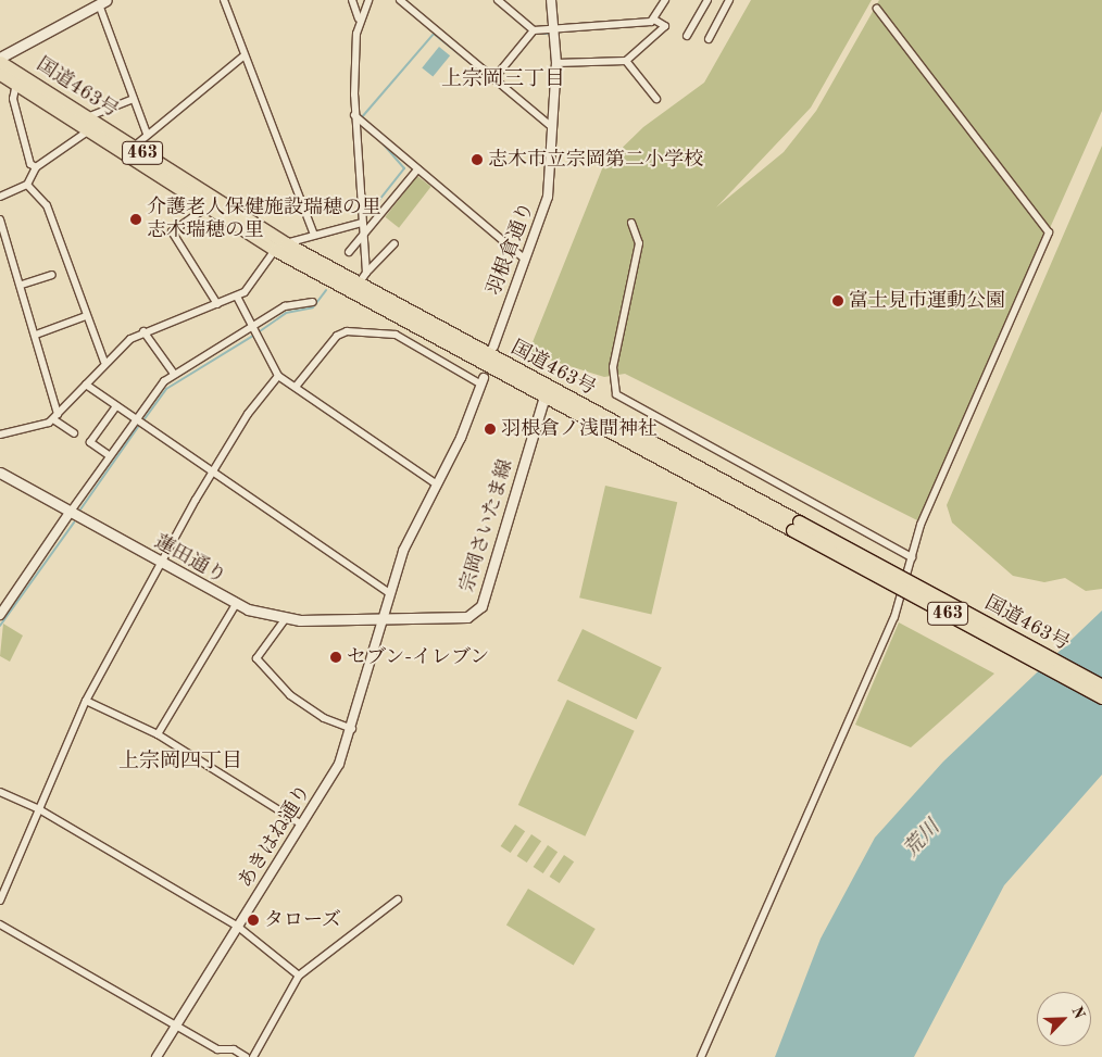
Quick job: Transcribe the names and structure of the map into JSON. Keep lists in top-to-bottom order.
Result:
{
  "streets": {
    "highway": ["国道463号", "463"],
    "main road": ["宗岡さいたま線", "蓮田通り"],
    "street": ["羽根倉通り", "あきはね通り"]
  },
  "crossings": [
    ["国道463号", "宗岡さいたま線"],
    ["宗岡さいたま線", "蓮田通り"],
    ["宗岡さいたま線", "あきはね通り"],
    ["蓮田通り", "あきはね通り"]
  ],
  "districts": ["上宗岡三丁目", "上宗岡四丁目"],
  "water": ["荒川"],
  "places": [
    "志木市立宗岡第二小学校",
    "介護老人保健施設瑞穂の里 志木瑞穂の里",
    "富士見市運動公園",
    "羽根倉ノ浅間神社",
    "セブン-イレブン",
    "タローズ"
  ],
  "north": "top right"
}
